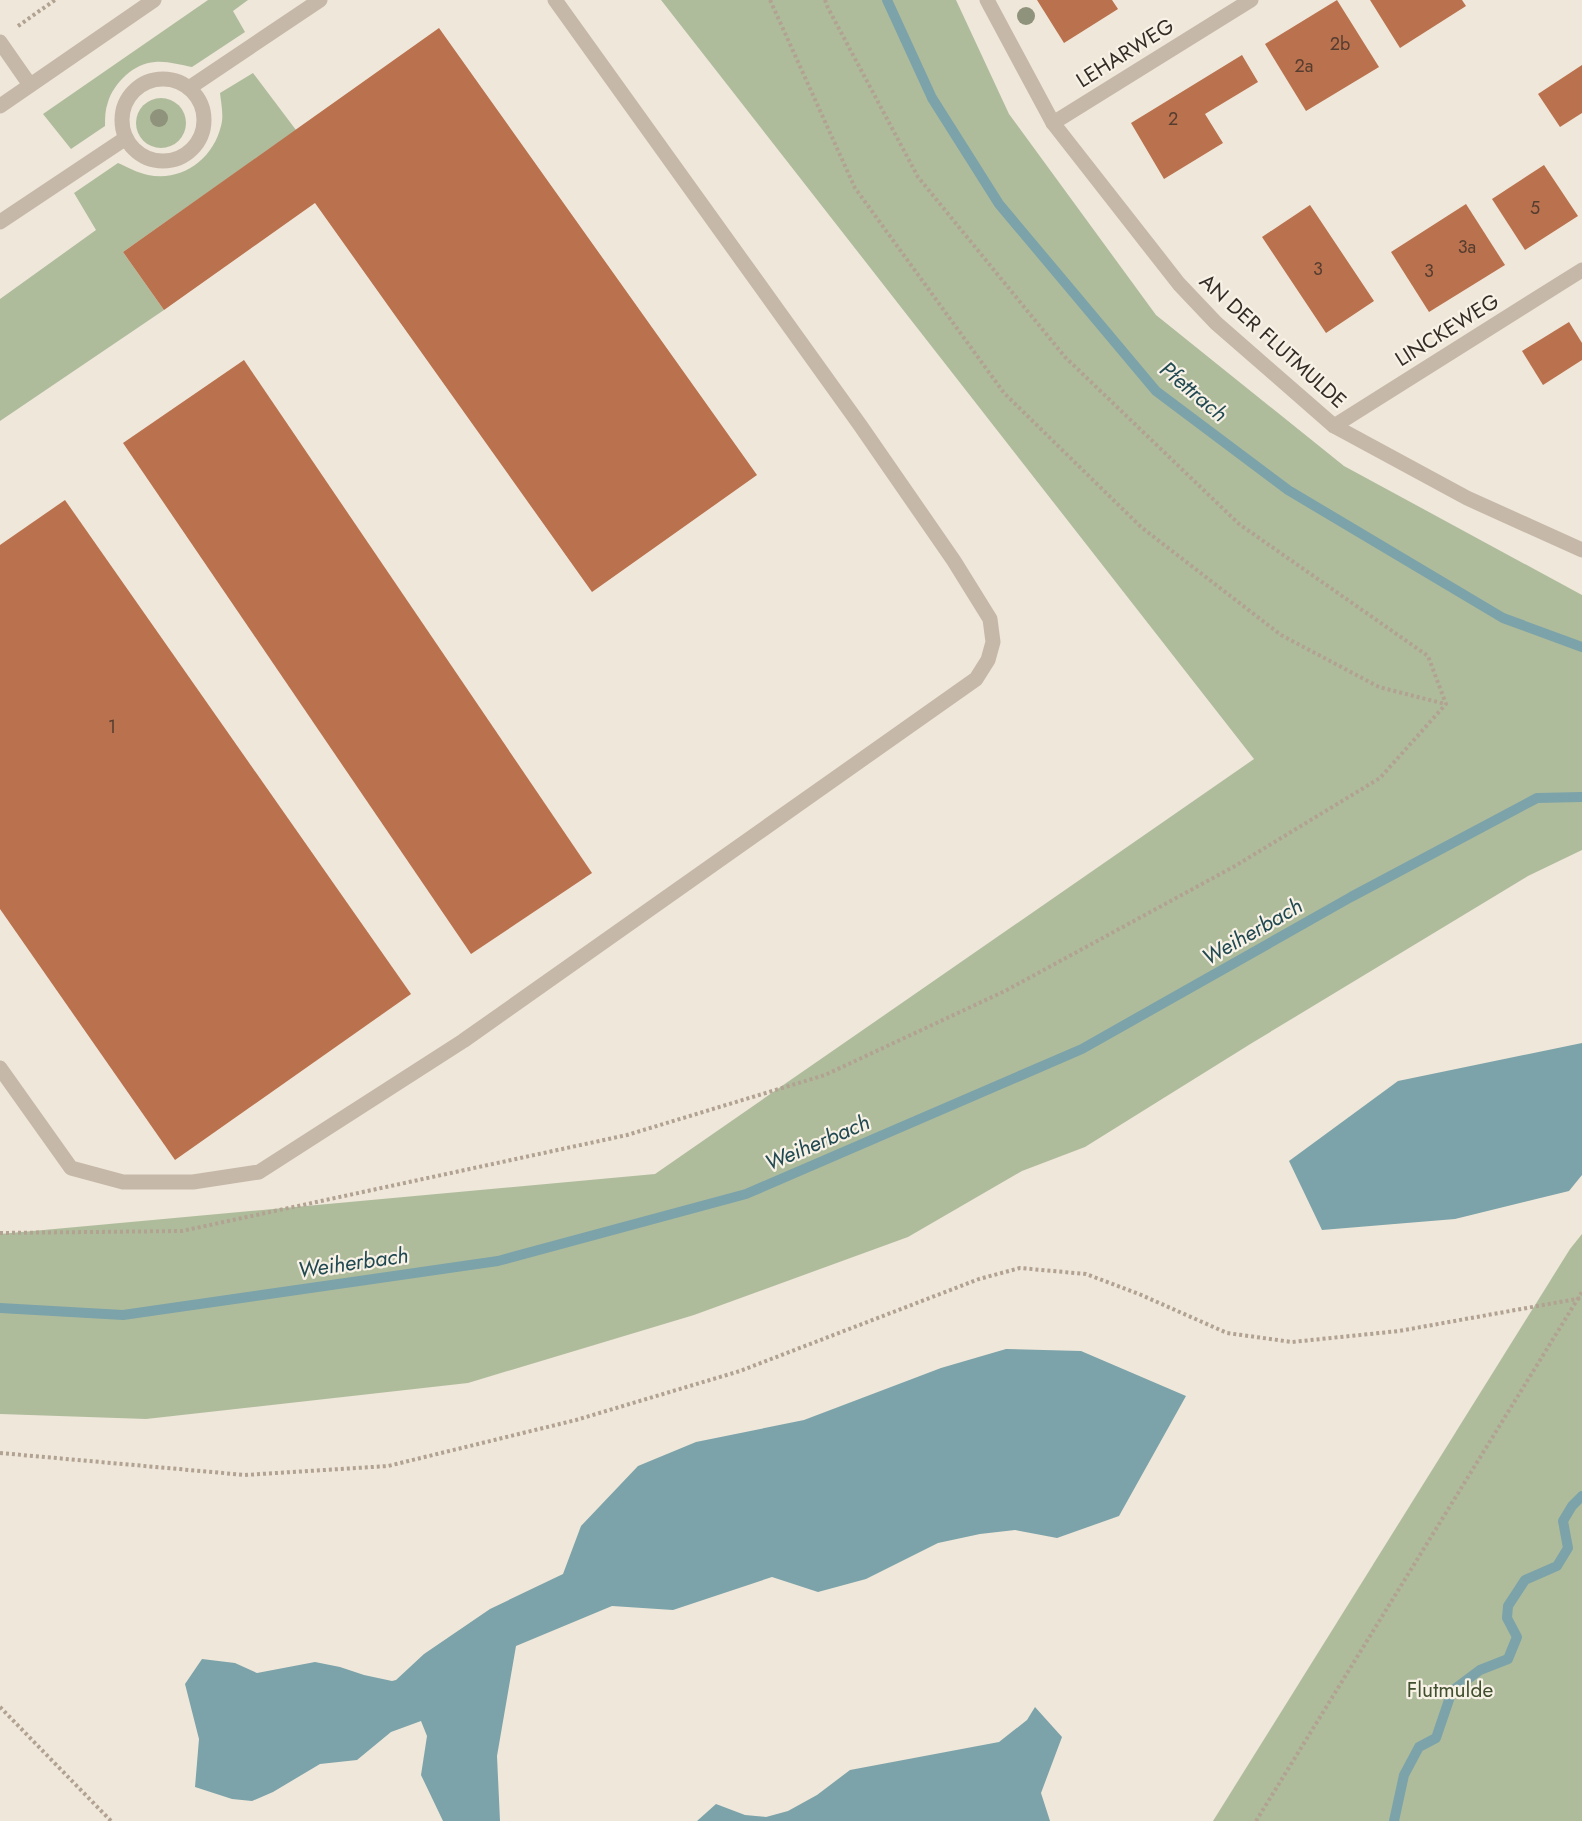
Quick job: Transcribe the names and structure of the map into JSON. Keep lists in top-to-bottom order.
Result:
{
  "streets": {
    "street": ["LEHARWEG", "LINCKEWEG", "AN DER FLUTMULDE"]
  },
  "crossings": [
    ["LEHARWEG", "AN DER FLUTMULDE"],
    ["LINCKEWEG", "AN DER FLUTMULDE"]
  ],
  "water": ["Pfettrach", "Weiherbach"],
  "parks": ["Flutmulde"],
  "house_numbers": [
    "2b",
    "2a",
    "2",
    "5",
    "3a",
    "3",
    "3",
    "1"
  ]
}
